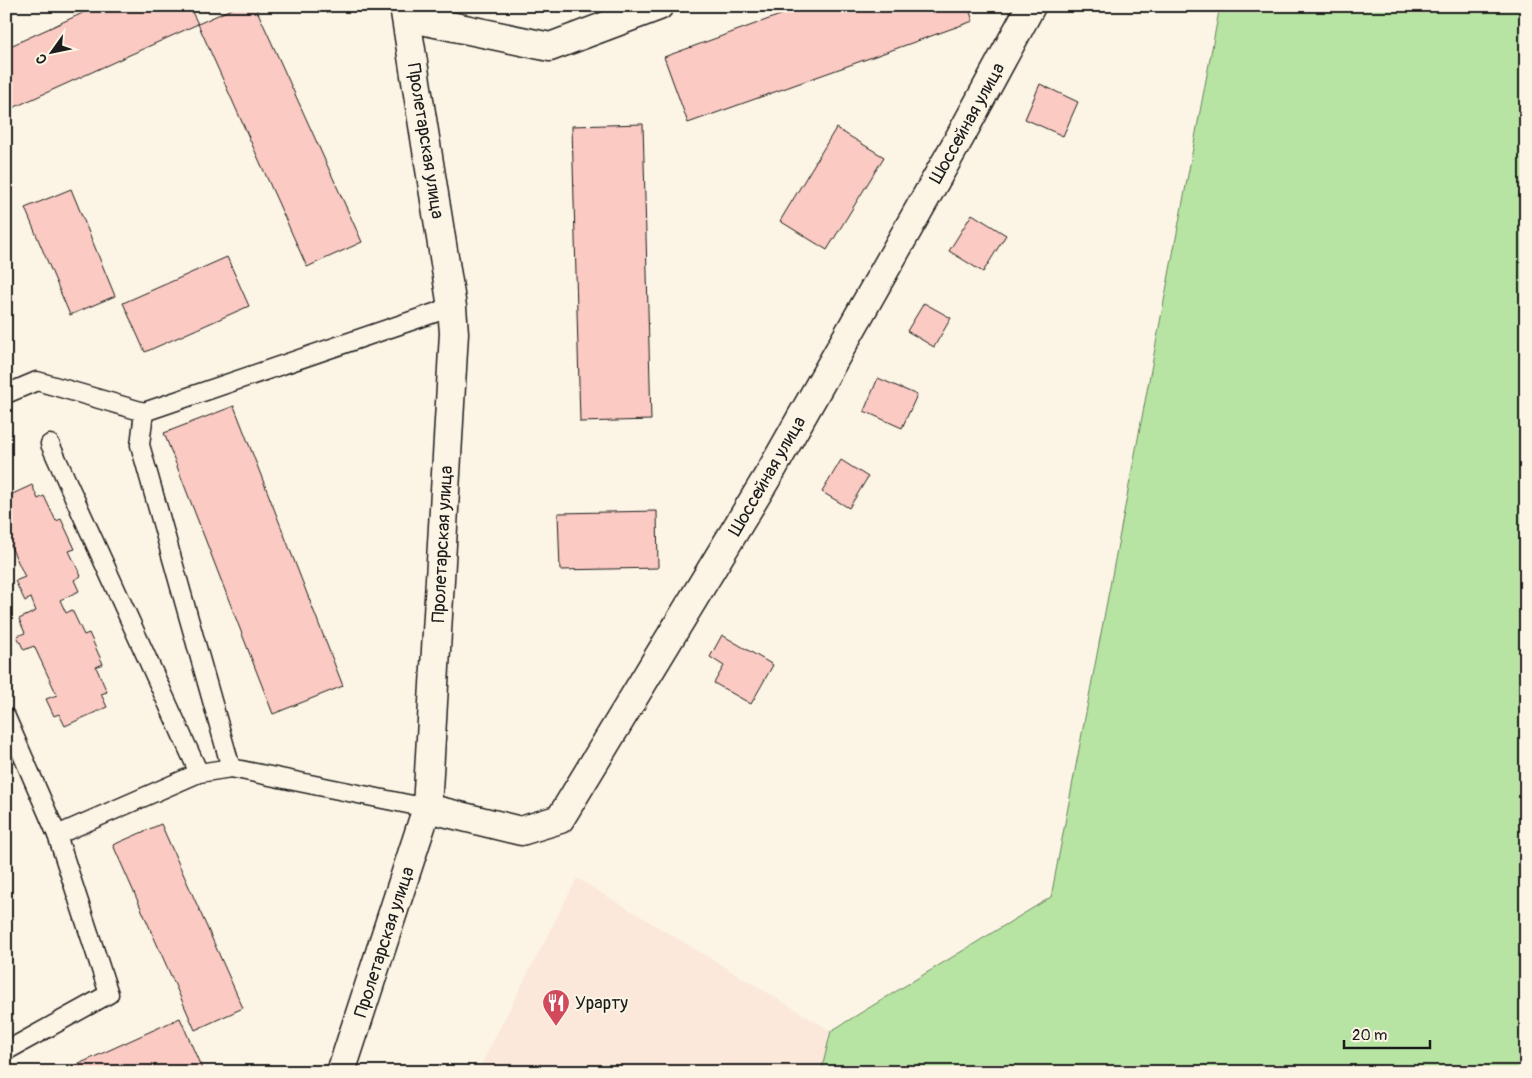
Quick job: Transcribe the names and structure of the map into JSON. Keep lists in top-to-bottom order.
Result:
{
  "streets": {
    "street": ["Шоссейная улица", "Пролетарская улица"]
  },
  "crossings": [
    ["Шоссейная улица", "Пролетарская улица"]
  ],
  "places": {
    "restaurant": ["Урарту"]
  },
  "scale_bar": "20 m",
  "north": "bottom left"
}
